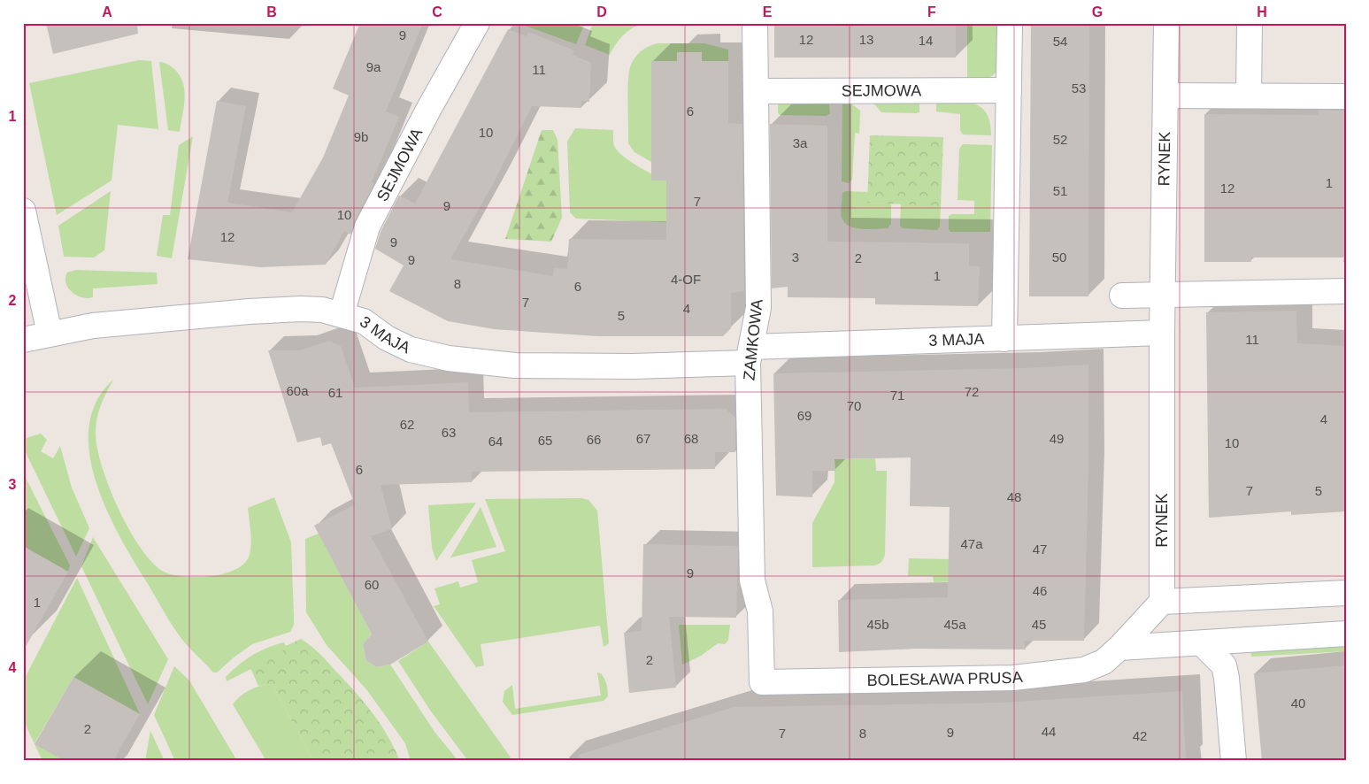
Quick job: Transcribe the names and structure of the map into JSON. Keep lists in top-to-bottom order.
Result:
{
  "streets": {
    "street": [
      "SEJMOWA",
      "RYNEK",
      "3 MAJA",
      "ZAMKOWA",
      "BOLESŁAWA PRUSA"
    ]
  },
  "crossings": [
    ["SEJMOWA", "3 MAJA"],
    ["SEJMOWA", "ZAMKOWA"],
    ["RYNEK", "3 MAJA"],
    ["3 MAJA", "ZAMKOWA"],
    ["ZAMKOWA", "BOLESŁAWA PRUSA"]
  ],
  "house_numbers": [
    "9",
    "12",
    "13",
    "14",
    "54",
    "9a",
    "11",
    "53",
    "6",
    "10",
    "9b",
    "52",
    "3a",
    "1",
    "12",
    "51",
    "7",
    "9",
    "10",
    "12",
    "9",
    "3",
    "50",
    "2",
    "9",
    "1",
    "4-OF",
    "8",
    "6",
    "7",
    "4",
    "5",
    "11",
    "60a",
    "72",
    "61",
    "71",
    "70",
    "69",
    "4",
    "62",
    "63",
    "67",
    "68",
    "49",
    "66",
    "65",
    "64",
    "10",
    "6",
    "7",
    "5",
    "48",
    "47a",
    "47",
    "9",
    "60",
    "46",
    "1",
    "45b",
    "45a",
    "45",
    "2",
    "40",
    "2",
    "44",
    "9",
    "7",
    "8",
    "42"
  ],
  "grid": {
    "columns": [
      "A",
      "B",
      "C",
      "D",
      "E",
      "F",
      "G",
      "H"
    ],
    "rows": [
      "1",
      "2",
      "3",
      "4"
    ]
  }
}
